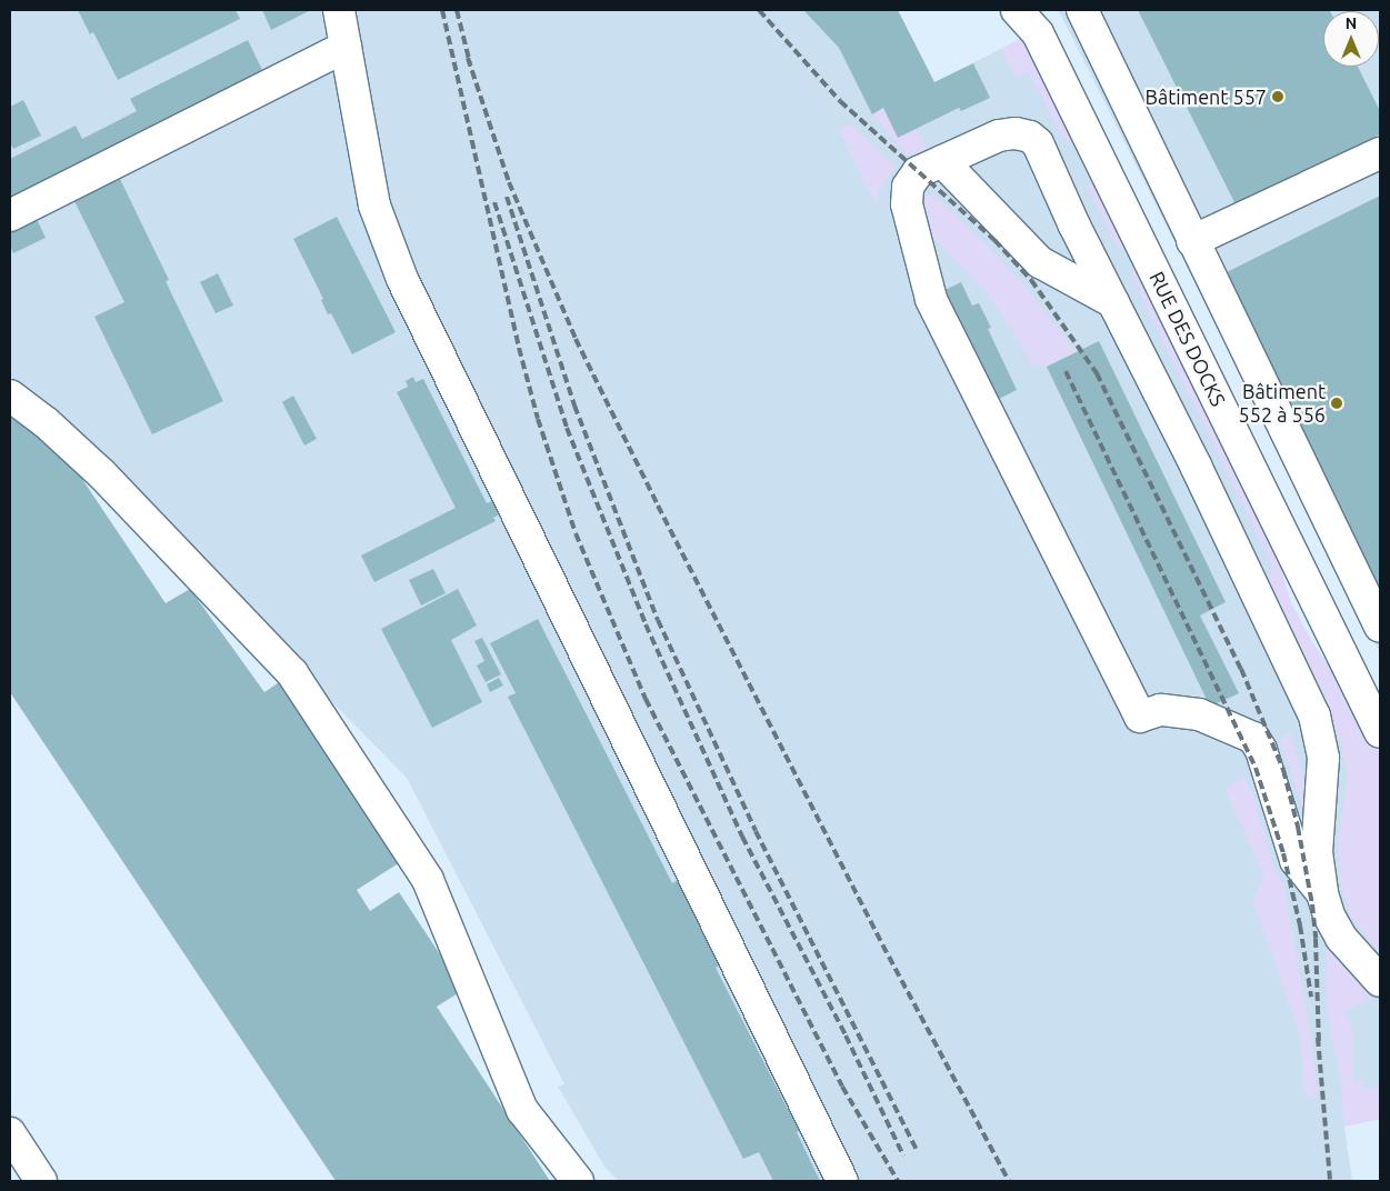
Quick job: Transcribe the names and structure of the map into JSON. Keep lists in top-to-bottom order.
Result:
{
  "streets": {
    "street": ["RUE DES DOCKS"]
  },
  "places": ["Bâtiment 557", "Bâtiment 552 à 556"],
  "north": "top"
}
